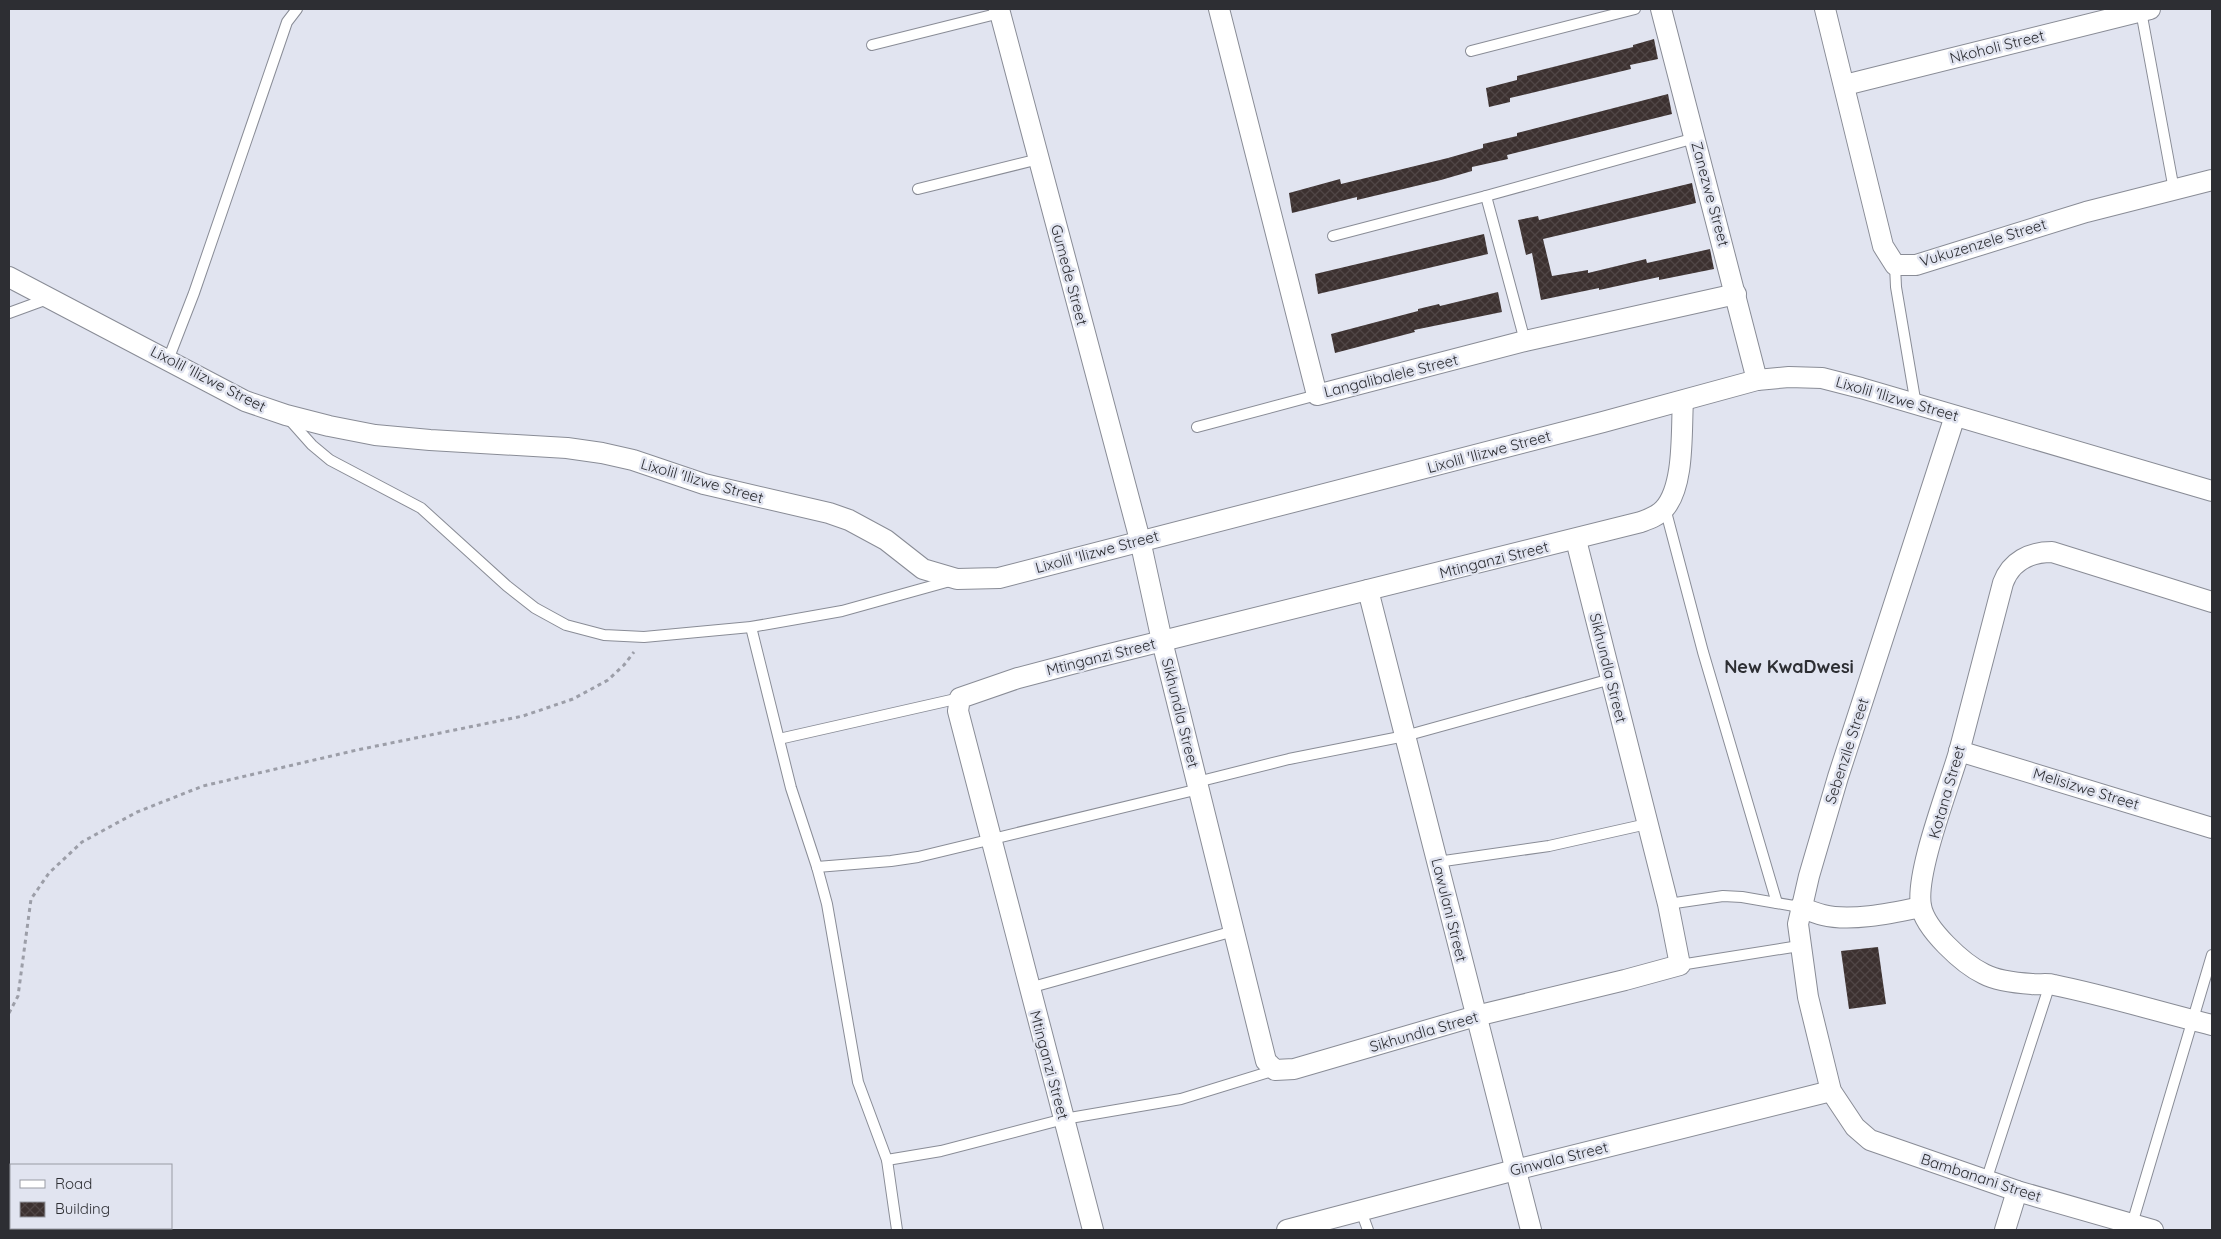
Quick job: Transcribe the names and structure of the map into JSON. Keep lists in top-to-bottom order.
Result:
{
  "streets": {
    "street": [
      "Nkoholi Street",
      "Zanezwe Street",
      "Vukuzenzele Street",
      "Gumede Street",
      "Langalibalele Street",
      "Lixolil 'Ilizwe Street",
      "Mtinganzi Street",
      "Sikhundla Street",
      "Sebenzile Street",
      "Melisizwe Street",
      "Kotana Street",
      "Lawulani Street",
      "Ginwala Street",
      "Bambanani Street"
    ]
  },
  "crossings": [
    ["Zanezwe Street", "Langalibalele Street"],
    ["Zanezwe Street", "Lixolil 'Ilizwe Street"],
    ["Gumede Street", "Lixolil 'Ilizwe Street"],
    ["Gumede Street", "Sikhundla Street"],
    ["Lixolil 'Ilizwe Street", "Sikhundla Street"],
    ["Lixolil 'Ilizwe Street", "Sebenzile Street"],
    ["Mtinganzi Street", "Sikhundla Street"],
    ["Mtinganzi Street", "Lawulani Street"],
    ["Sikhundla Street", "Lawulani Street"],
    ["Sebenzile Street", "Ginwala Street"],
    ["Sebenzile Street", "Bambanani Street"],
    ["Melisizwe Street", "Kotana Street"],
    ["Lawulani Street", "Ginwala Street"],
    ["Ginwala Street", "Bambanani Street"]
  ],
  "districts": ["New KwaDwesi"],
  "legend": ["Road", "Building"]
}
